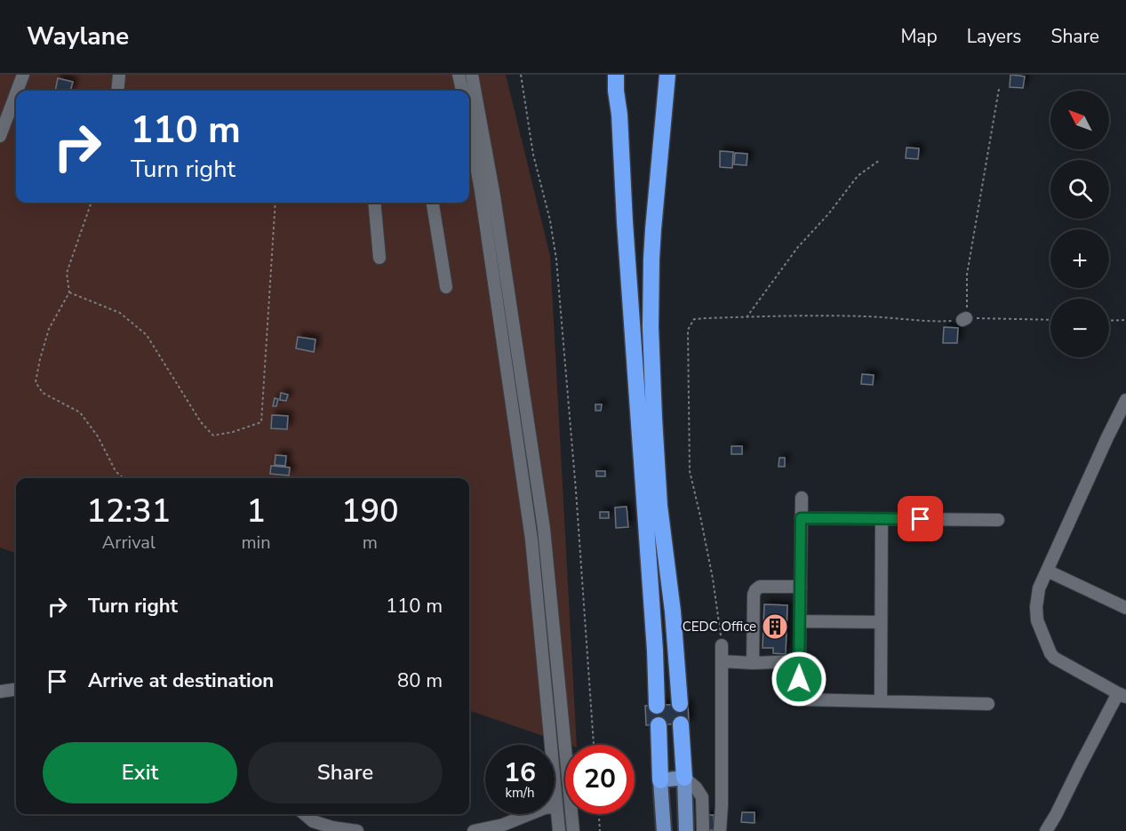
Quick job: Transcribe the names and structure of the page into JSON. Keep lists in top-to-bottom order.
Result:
{
  "places": {
    "building": ["CEDC Office"]
  },
  "north": "top left",
  "page": {
    "header": "Waylane",
    "nav": ["Map", "Layers", "Share"],
    "map_buttons": ["+", "−"],
    "turn": ["110 m", "Turn right"],
    "eta": [
      "12:31",
      "Arrival",
      "1",
      "min",
      "190",
      "m"
    ],
    "list": [
      {
        "name": "Turn right",
        "value": "110 m"
      },
      {
        "name": "Arrive at destination",
        "value": "80 m"
      }
    ],
    "buttons": ["Exit", "Share"],
    "speed": "16 km/h",
    "limit": "20"
  }
}
